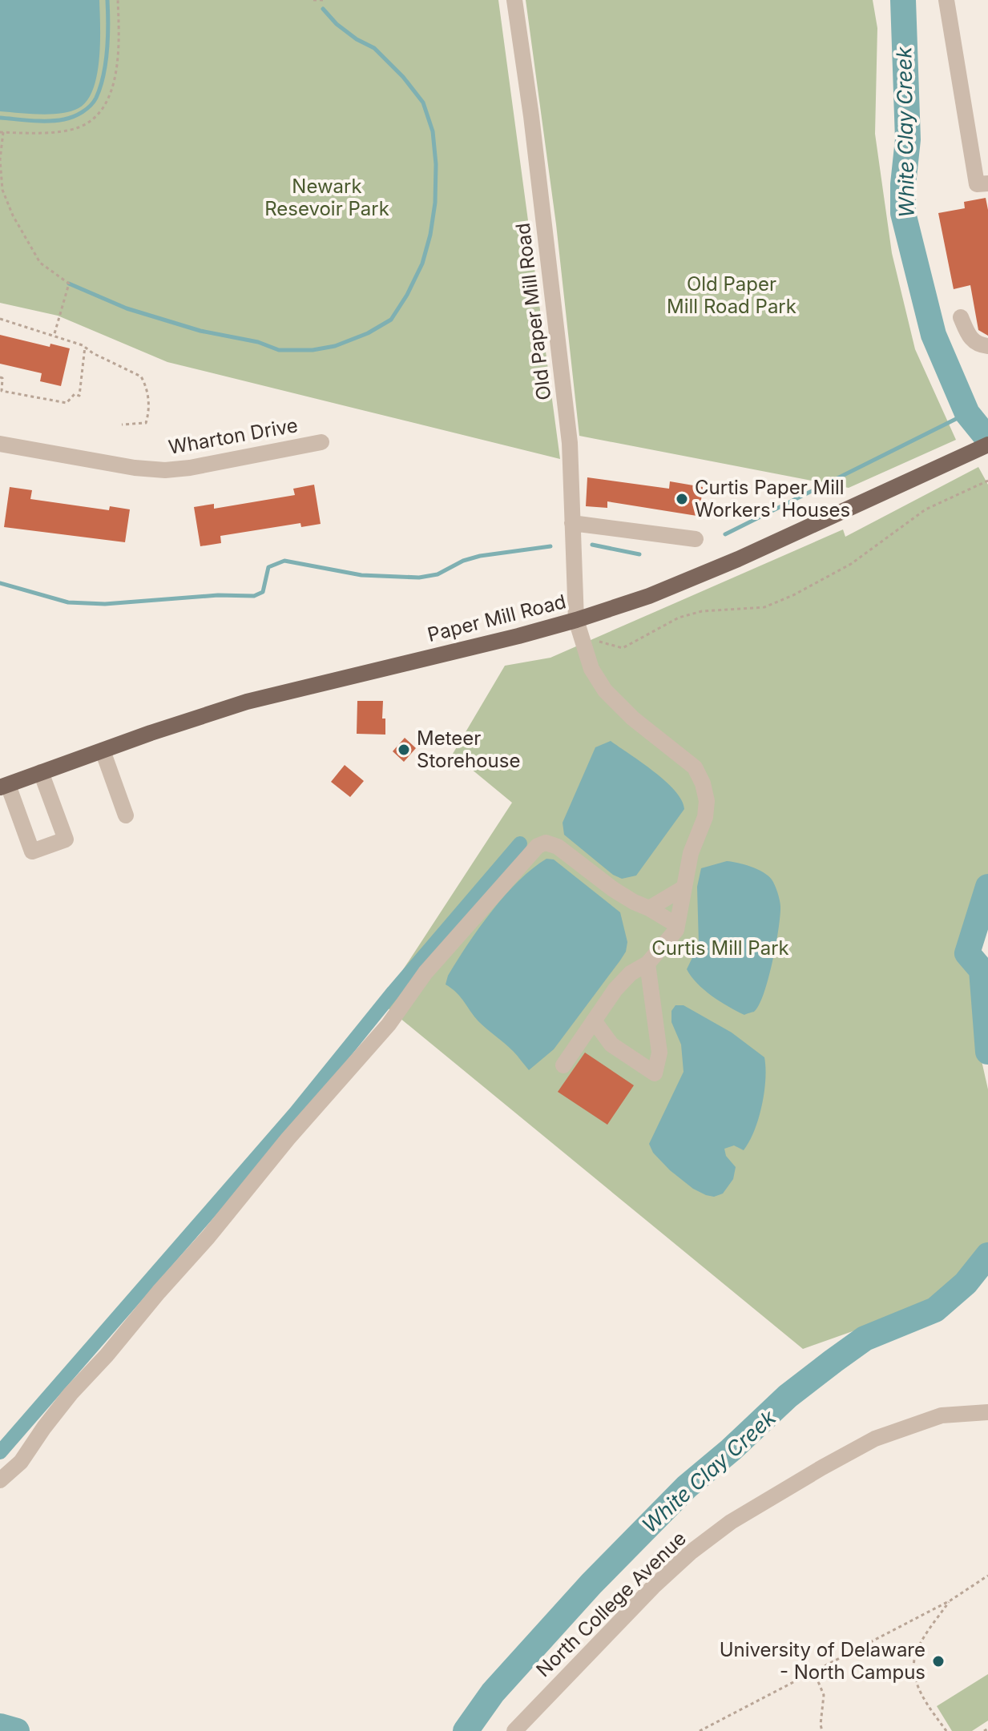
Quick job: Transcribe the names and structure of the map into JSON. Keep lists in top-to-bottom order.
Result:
{
  "streets": {
    "main road": ["Paper Mill Road"],
    "street": ["Old Paper Mill Road", "Wharton Drive", "North College Avenue"]
  },
  "crossings": [
    ["Old Paper Mill Road", "Paper Mill Road"]
  ],
  "water": ["White Clay Creek"],
  "parks": ["Newark Resevoir Park", "Old Paper Mill Road Park", "Curtis Mill Park"],
  "places": ["Curtis Paper Mill Workers' Houses", "Meteer Storehouse", "University of Delaware - North Campus"]
}
